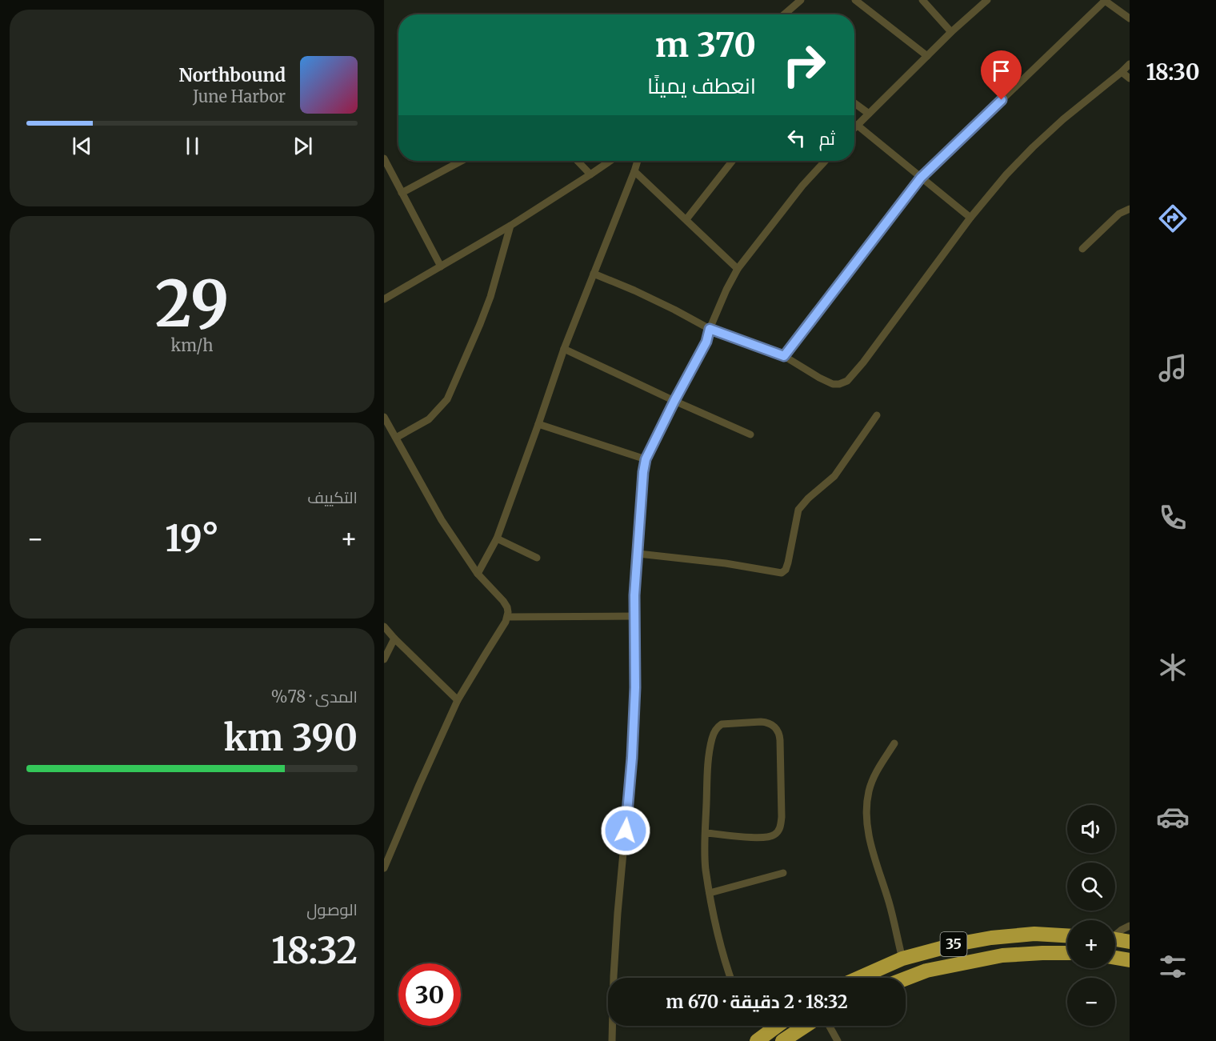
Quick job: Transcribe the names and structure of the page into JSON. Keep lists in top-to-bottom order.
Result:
{
  "streets": {
    "highway": ["35"]
  },
  "page": {
    "tabs": "18:30",
    "turn": ["370 m", "انعطف يمينًا"],
    "song": ["Northbound", "June Harbor"],
    "then": "ثم",
    "tile": [
      ["29", "km/h"],
      "التكييف",
      ["المدى · 78%", "390 km"],
      ["الوصول", "18:32"]
    ],
    "heat": ["−", "19°", "+"],
    "map_buttons": ["+", "−"],
    "limit": "30",
    "trip": "18:32 · 2 دقيقة · 670 m"
  }
}
